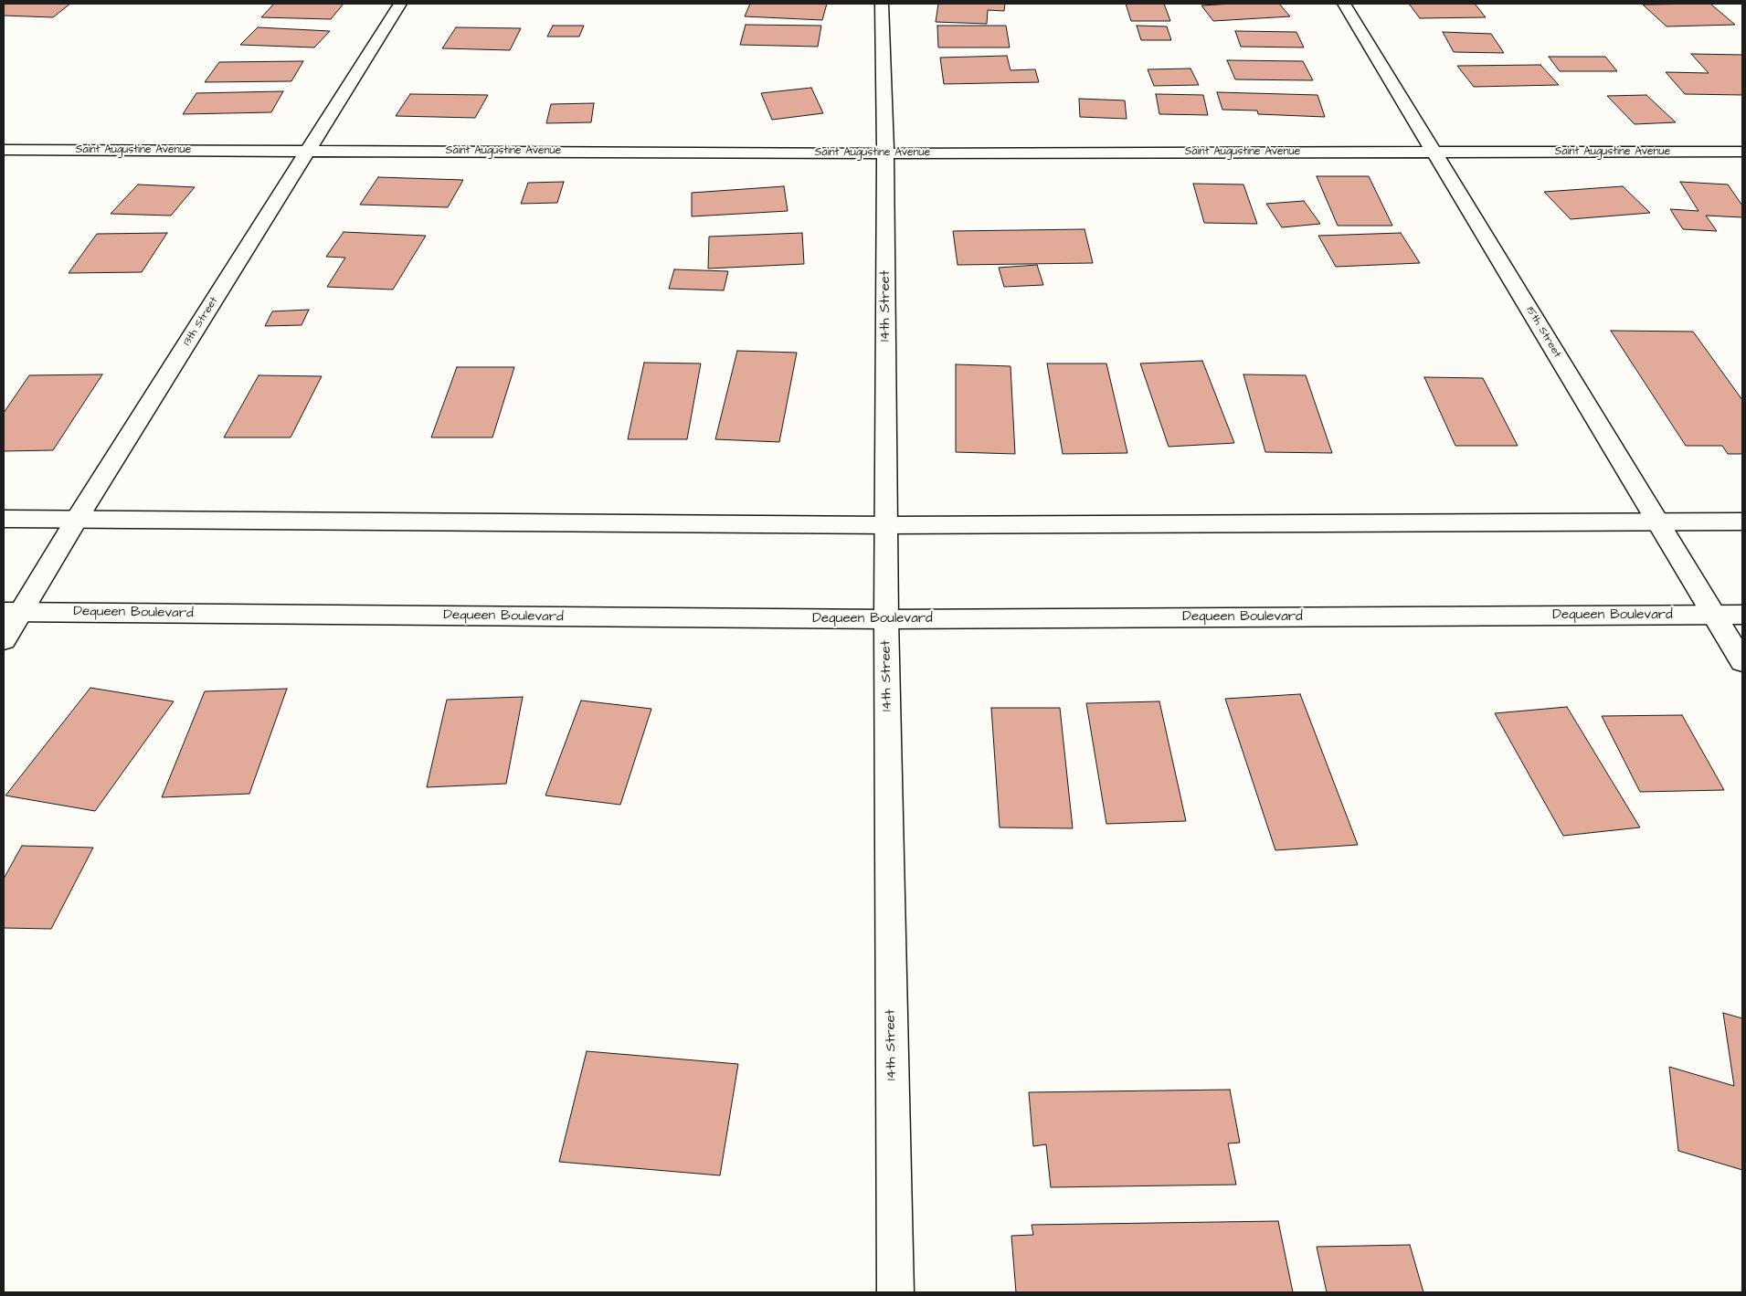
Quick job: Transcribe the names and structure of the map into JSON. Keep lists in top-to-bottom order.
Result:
{
  "streets": {
    "street": [
      "Saint Augustine Avenue",
      "14th Street",
      "13th Street",
      "15th Street",
      "Dequeen Boulevard"
    ]
  },
  "crossings": [
    ["Saint Augustine Avenue", "14th Street"],
    ["Saint Augustine Avenue", "13th Street"],
    ["Saint Augustine Avenue", "15th Street"],
    ["14th Street", "Dequeen Boulevard"],
    ["13th Street", "Dequeen Boulevard"],
    ["15th Street", "Dequeen Boulevard"]
  ]
}
